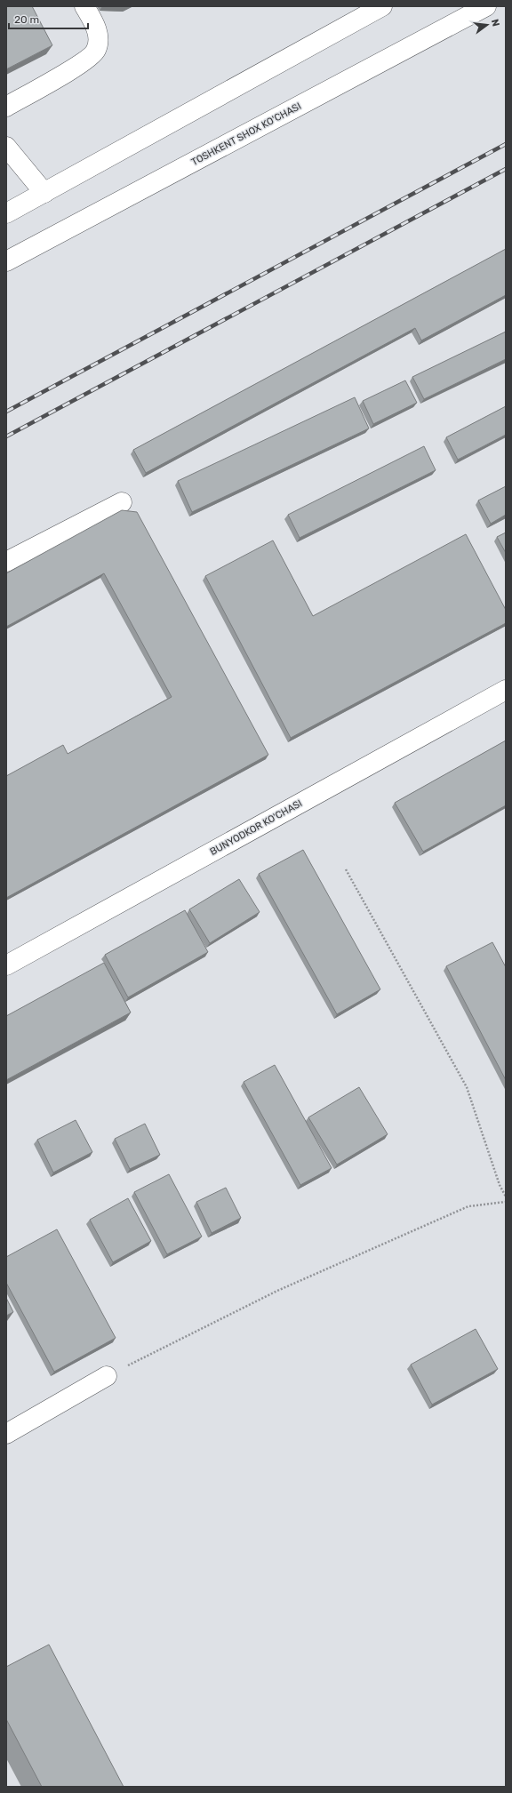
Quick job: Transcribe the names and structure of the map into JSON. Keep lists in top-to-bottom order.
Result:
{
  "streets": {
    "main road": ["TOSHKENT SHOX KO'CHASI", "BUNYODKOR KO'CHASI"]
  },
  "scale_bar": "20 m",
  "north": "right"
}
